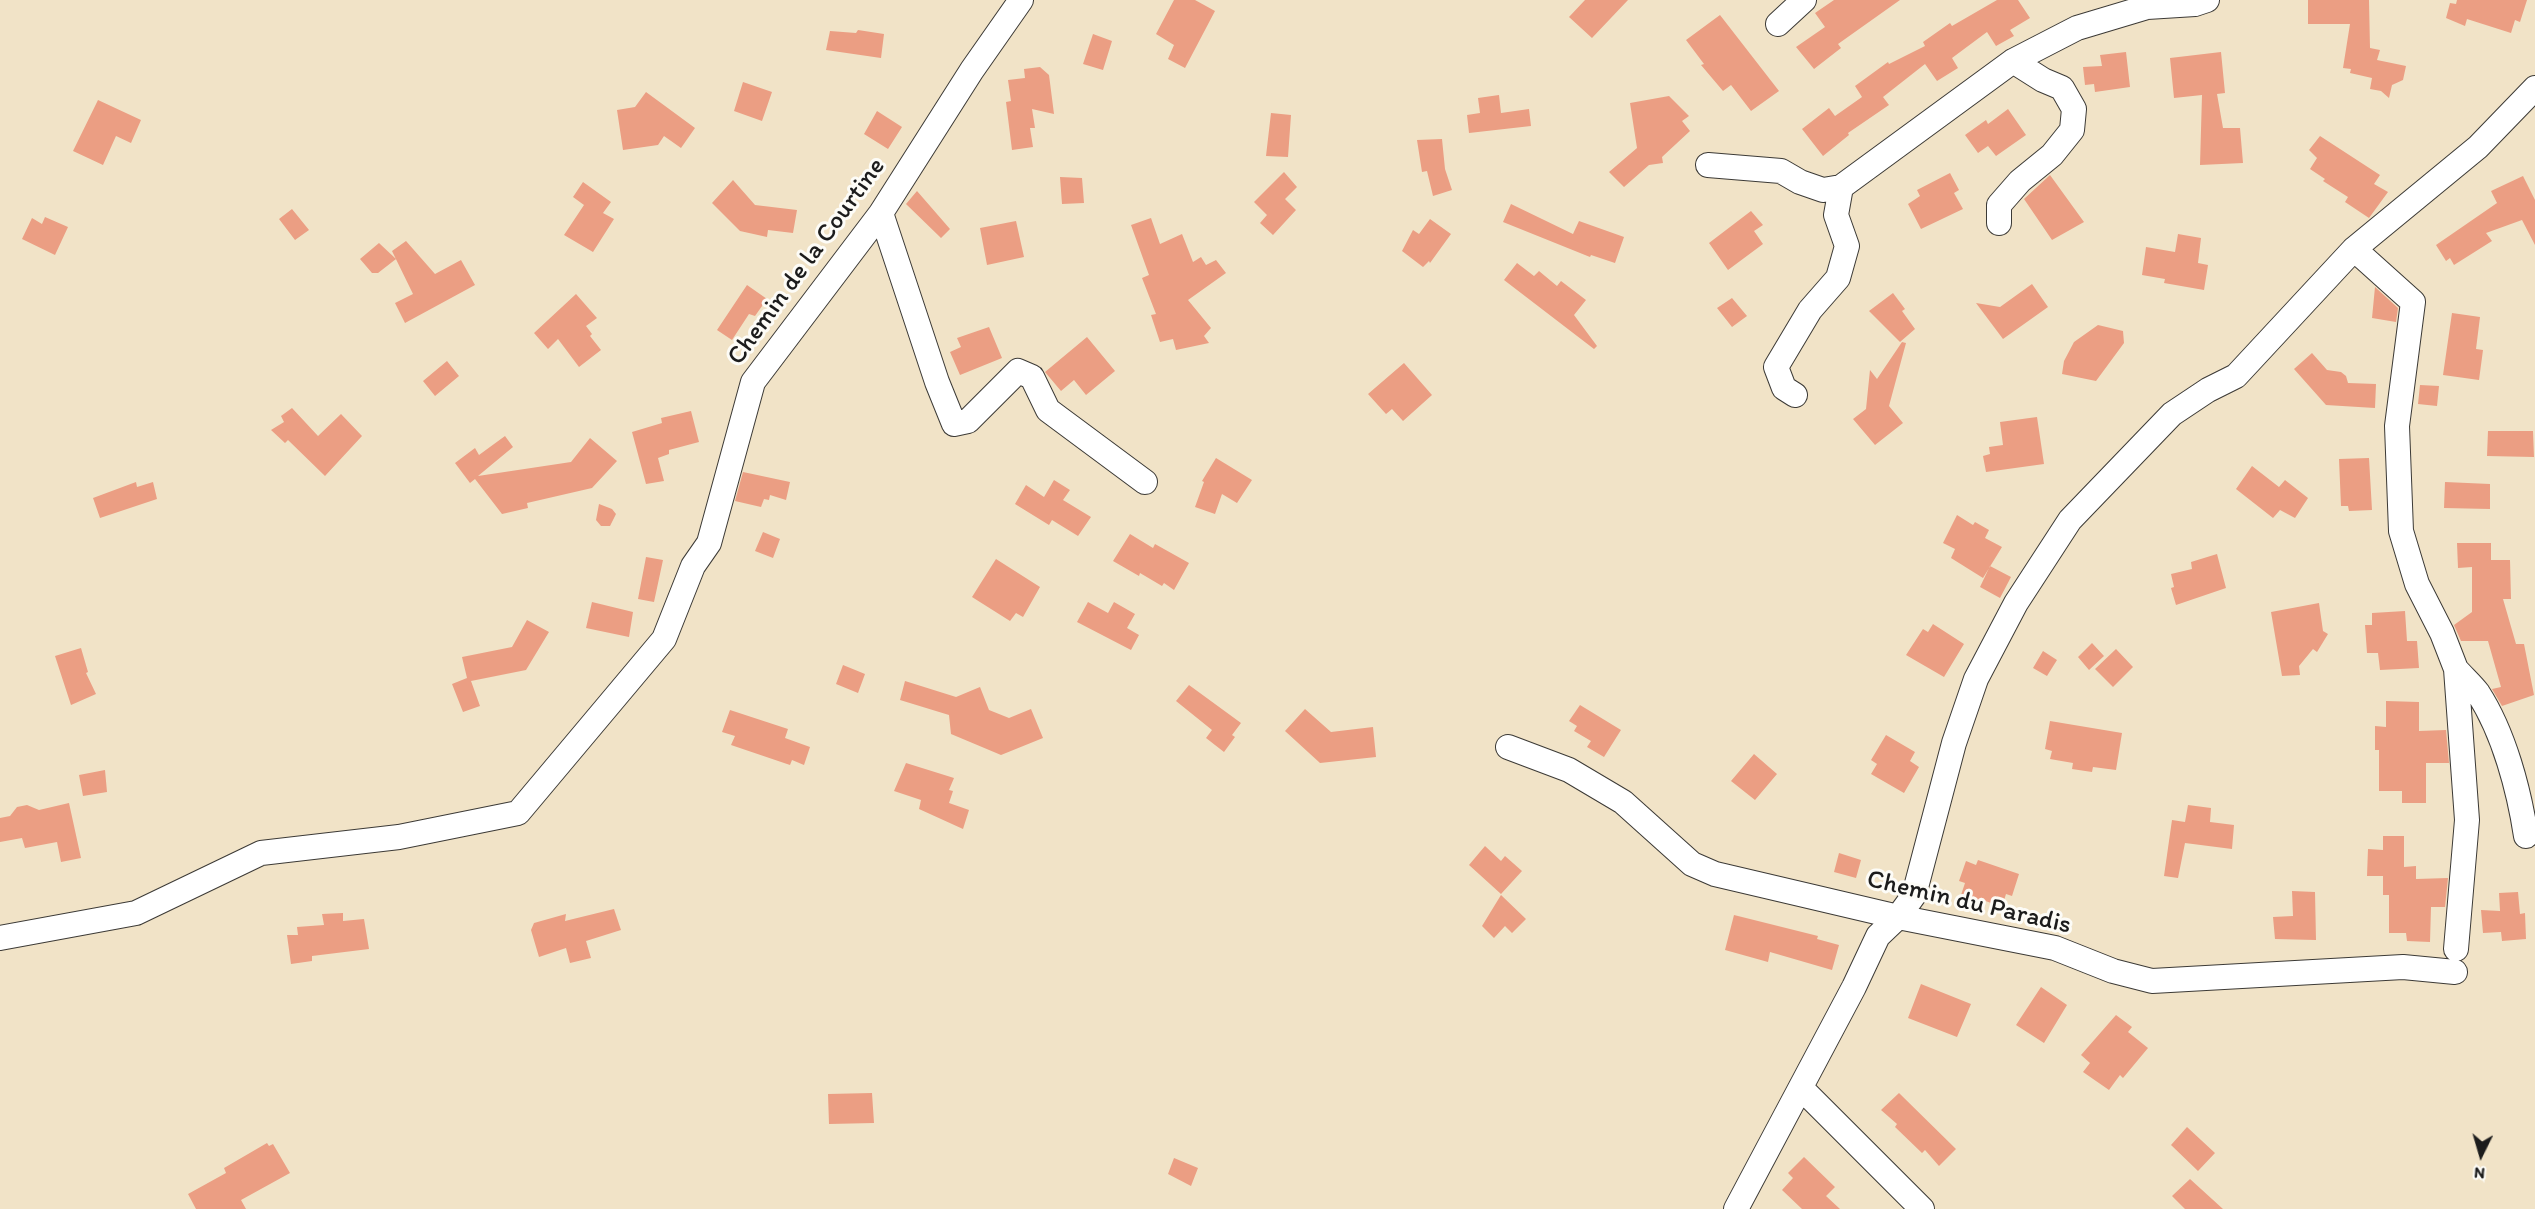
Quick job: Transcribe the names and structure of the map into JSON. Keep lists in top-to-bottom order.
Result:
{
  "streets": {
    "street": ["Chemin de la Courtine", "Chemin du Paradis"]
  },
  "north": "bottom"
}
